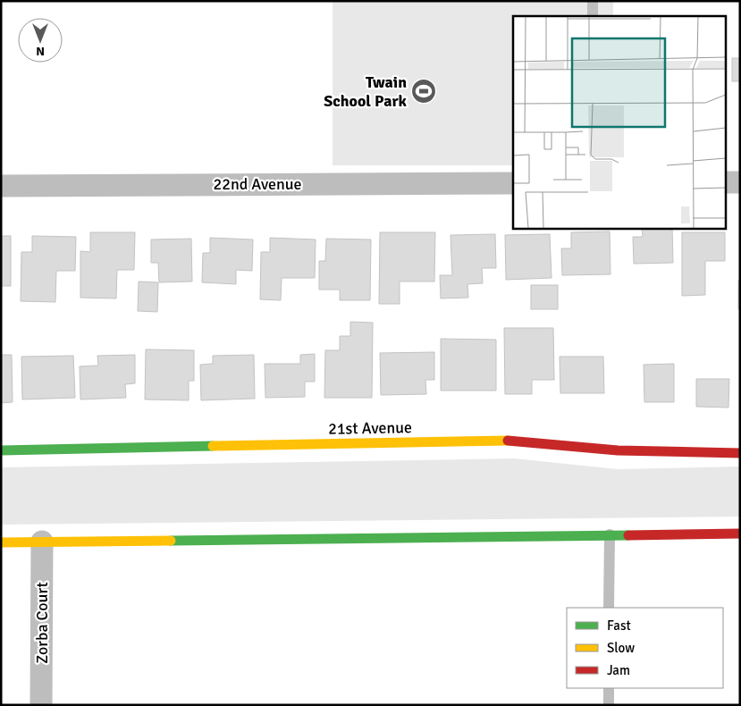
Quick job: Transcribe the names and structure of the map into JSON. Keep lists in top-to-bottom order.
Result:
{
  "streets": {
    "street": ["22nd Avenue", "21st Avenue", "Zorba Court"]
  },
  "places": {
    "sports": ["Twain School Park"]
  },
  "legend": ["Fast", "Slow", "Jam"],
  "north": "bottom"
}
